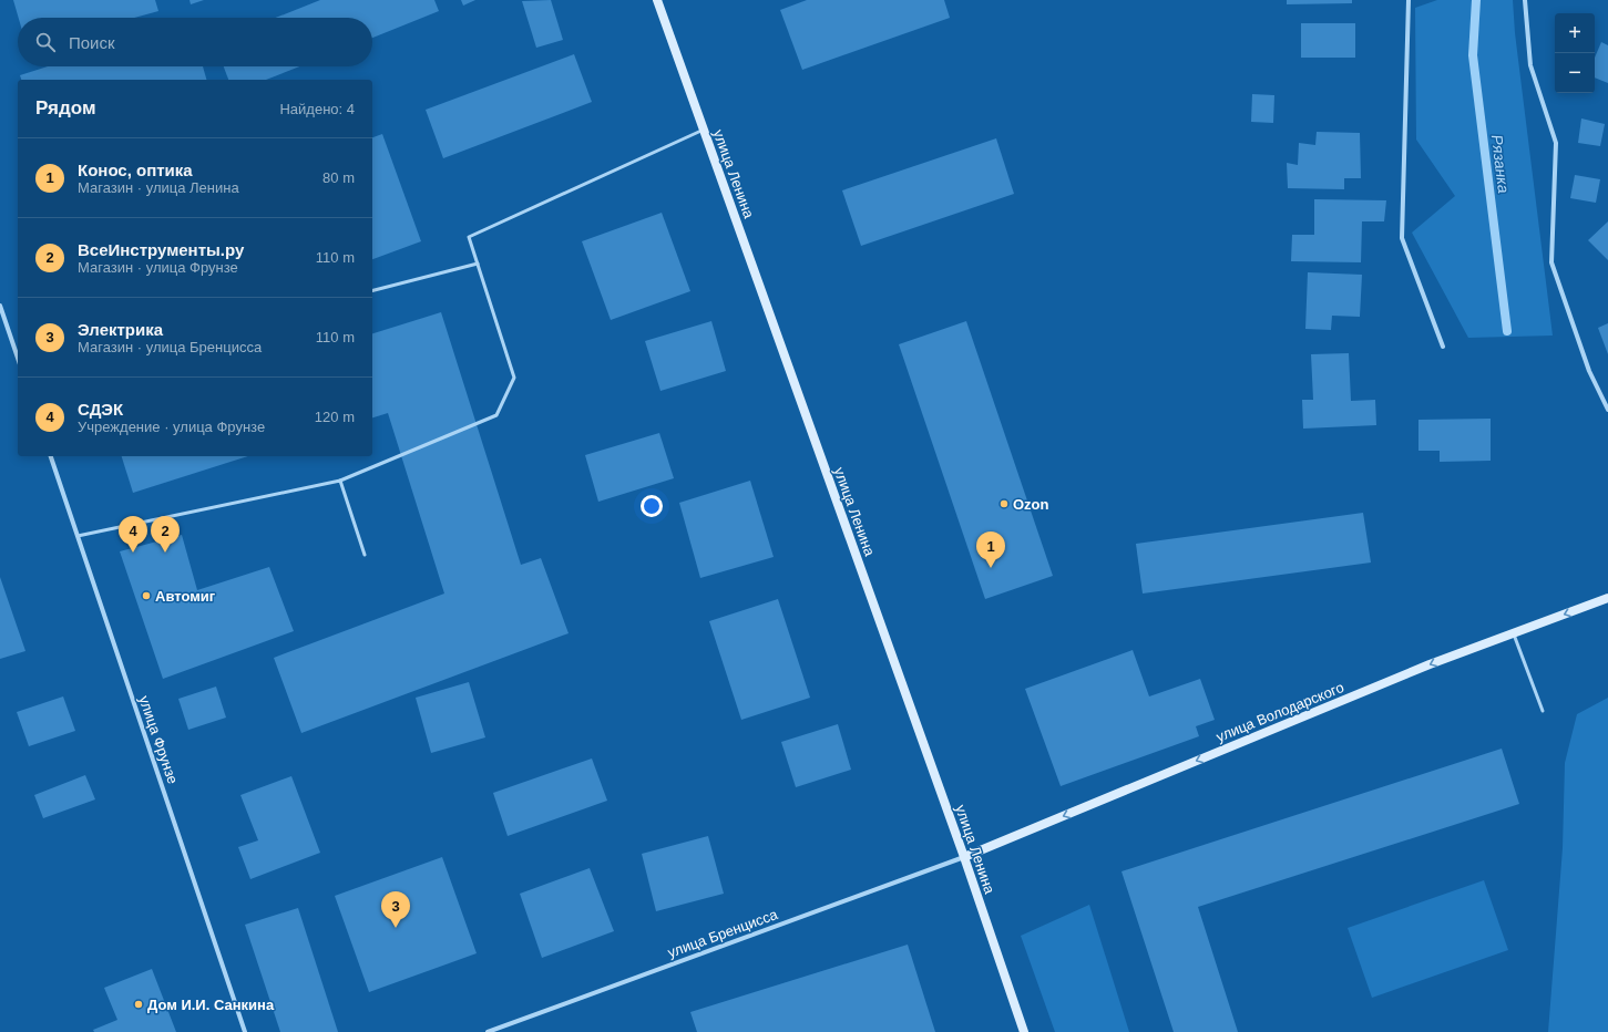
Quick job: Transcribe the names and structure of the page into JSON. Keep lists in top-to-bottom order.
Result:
{
  "streets": {
    "main road": ["улица Ленина", "улица Володарского"],
    "street": ["улица Фрунзе", "улица Бренцисса"]
  },
  "crossings": [
    ["улица Ленина", "улица Володарского"],
    ["улица Ленина", "улица Бренцисса"],
    ["улица Володарского", "улица Бренцисса"]
  ],
  "one_way": ["улица Володарского"],
  "water": ["Рязанка"],
  "places": ["Ozon", "Автомиг", "Дом И.И. Санкина"],
  "page": {
    "map_buttons": ["+", "−"],
    "search": "Поиск",
    "heading": ["Рядом", "Найдено: 4"],
    "list": [
      {
        "mark": "1",
        "name": "Конос, оптика",
        "note": "Магазин · улица Ленина",
        "value": "80 m"
      },
      {
        "mark": "2",
        "name": "ВсеИнструменты.ру",
        "note": "Магазин · улица Фрунзе",
        "value": "110 m"
      },
      {
        "mark": "3",
        "name": "Электрика",
        "note": "Магазин · улица Бренцисса",
        "value": "110 m"
      },
      {
        "mark": "4",
        "name": "СДЭК",
        "note": "Учреждение · улица Фрунзе",
        "value": "120 m"
      }
    ],
    "pins": [
      "2",
      "4",
      "1",
      "3"
    ]
  }
}
